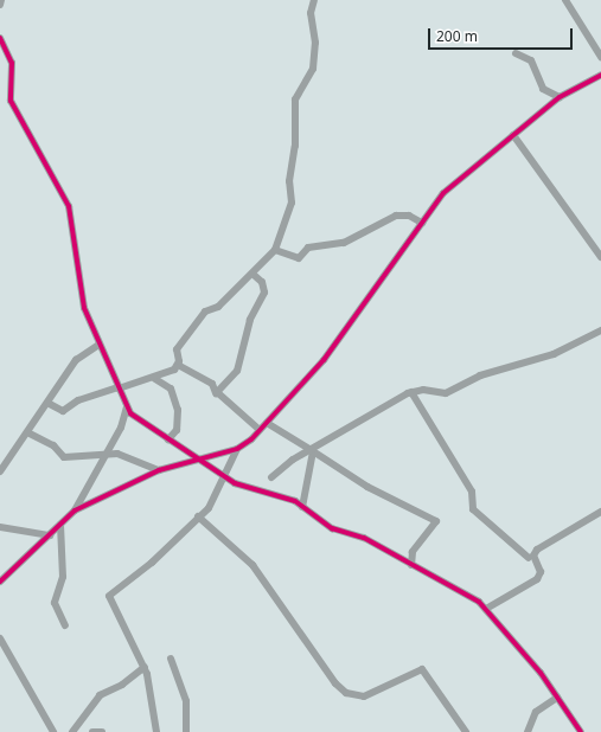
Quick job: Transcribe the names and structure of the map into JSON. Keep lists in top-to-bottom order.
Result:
{
  "scale_bar": "200 m"
}
